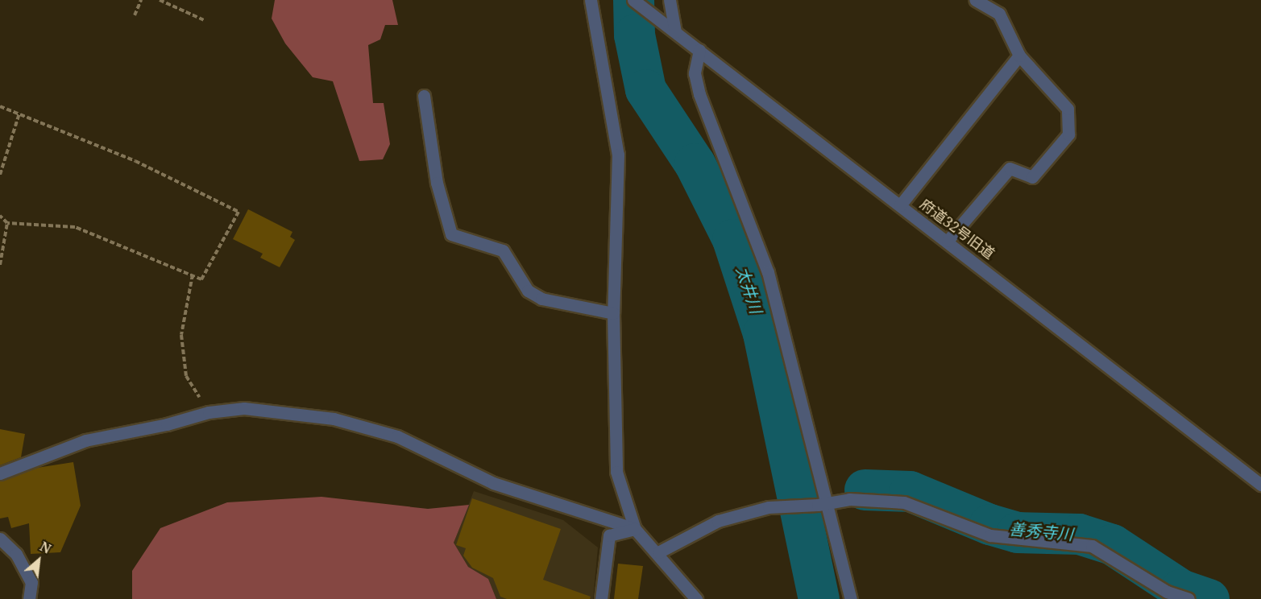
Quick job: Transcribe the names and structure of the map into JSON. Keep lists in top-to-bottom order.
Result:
{
  "streets": {
    "street": ["府道32号旧道"]
  },
  "water": ["太井川", "善秀寺川"],
  "north": "top right"
}
